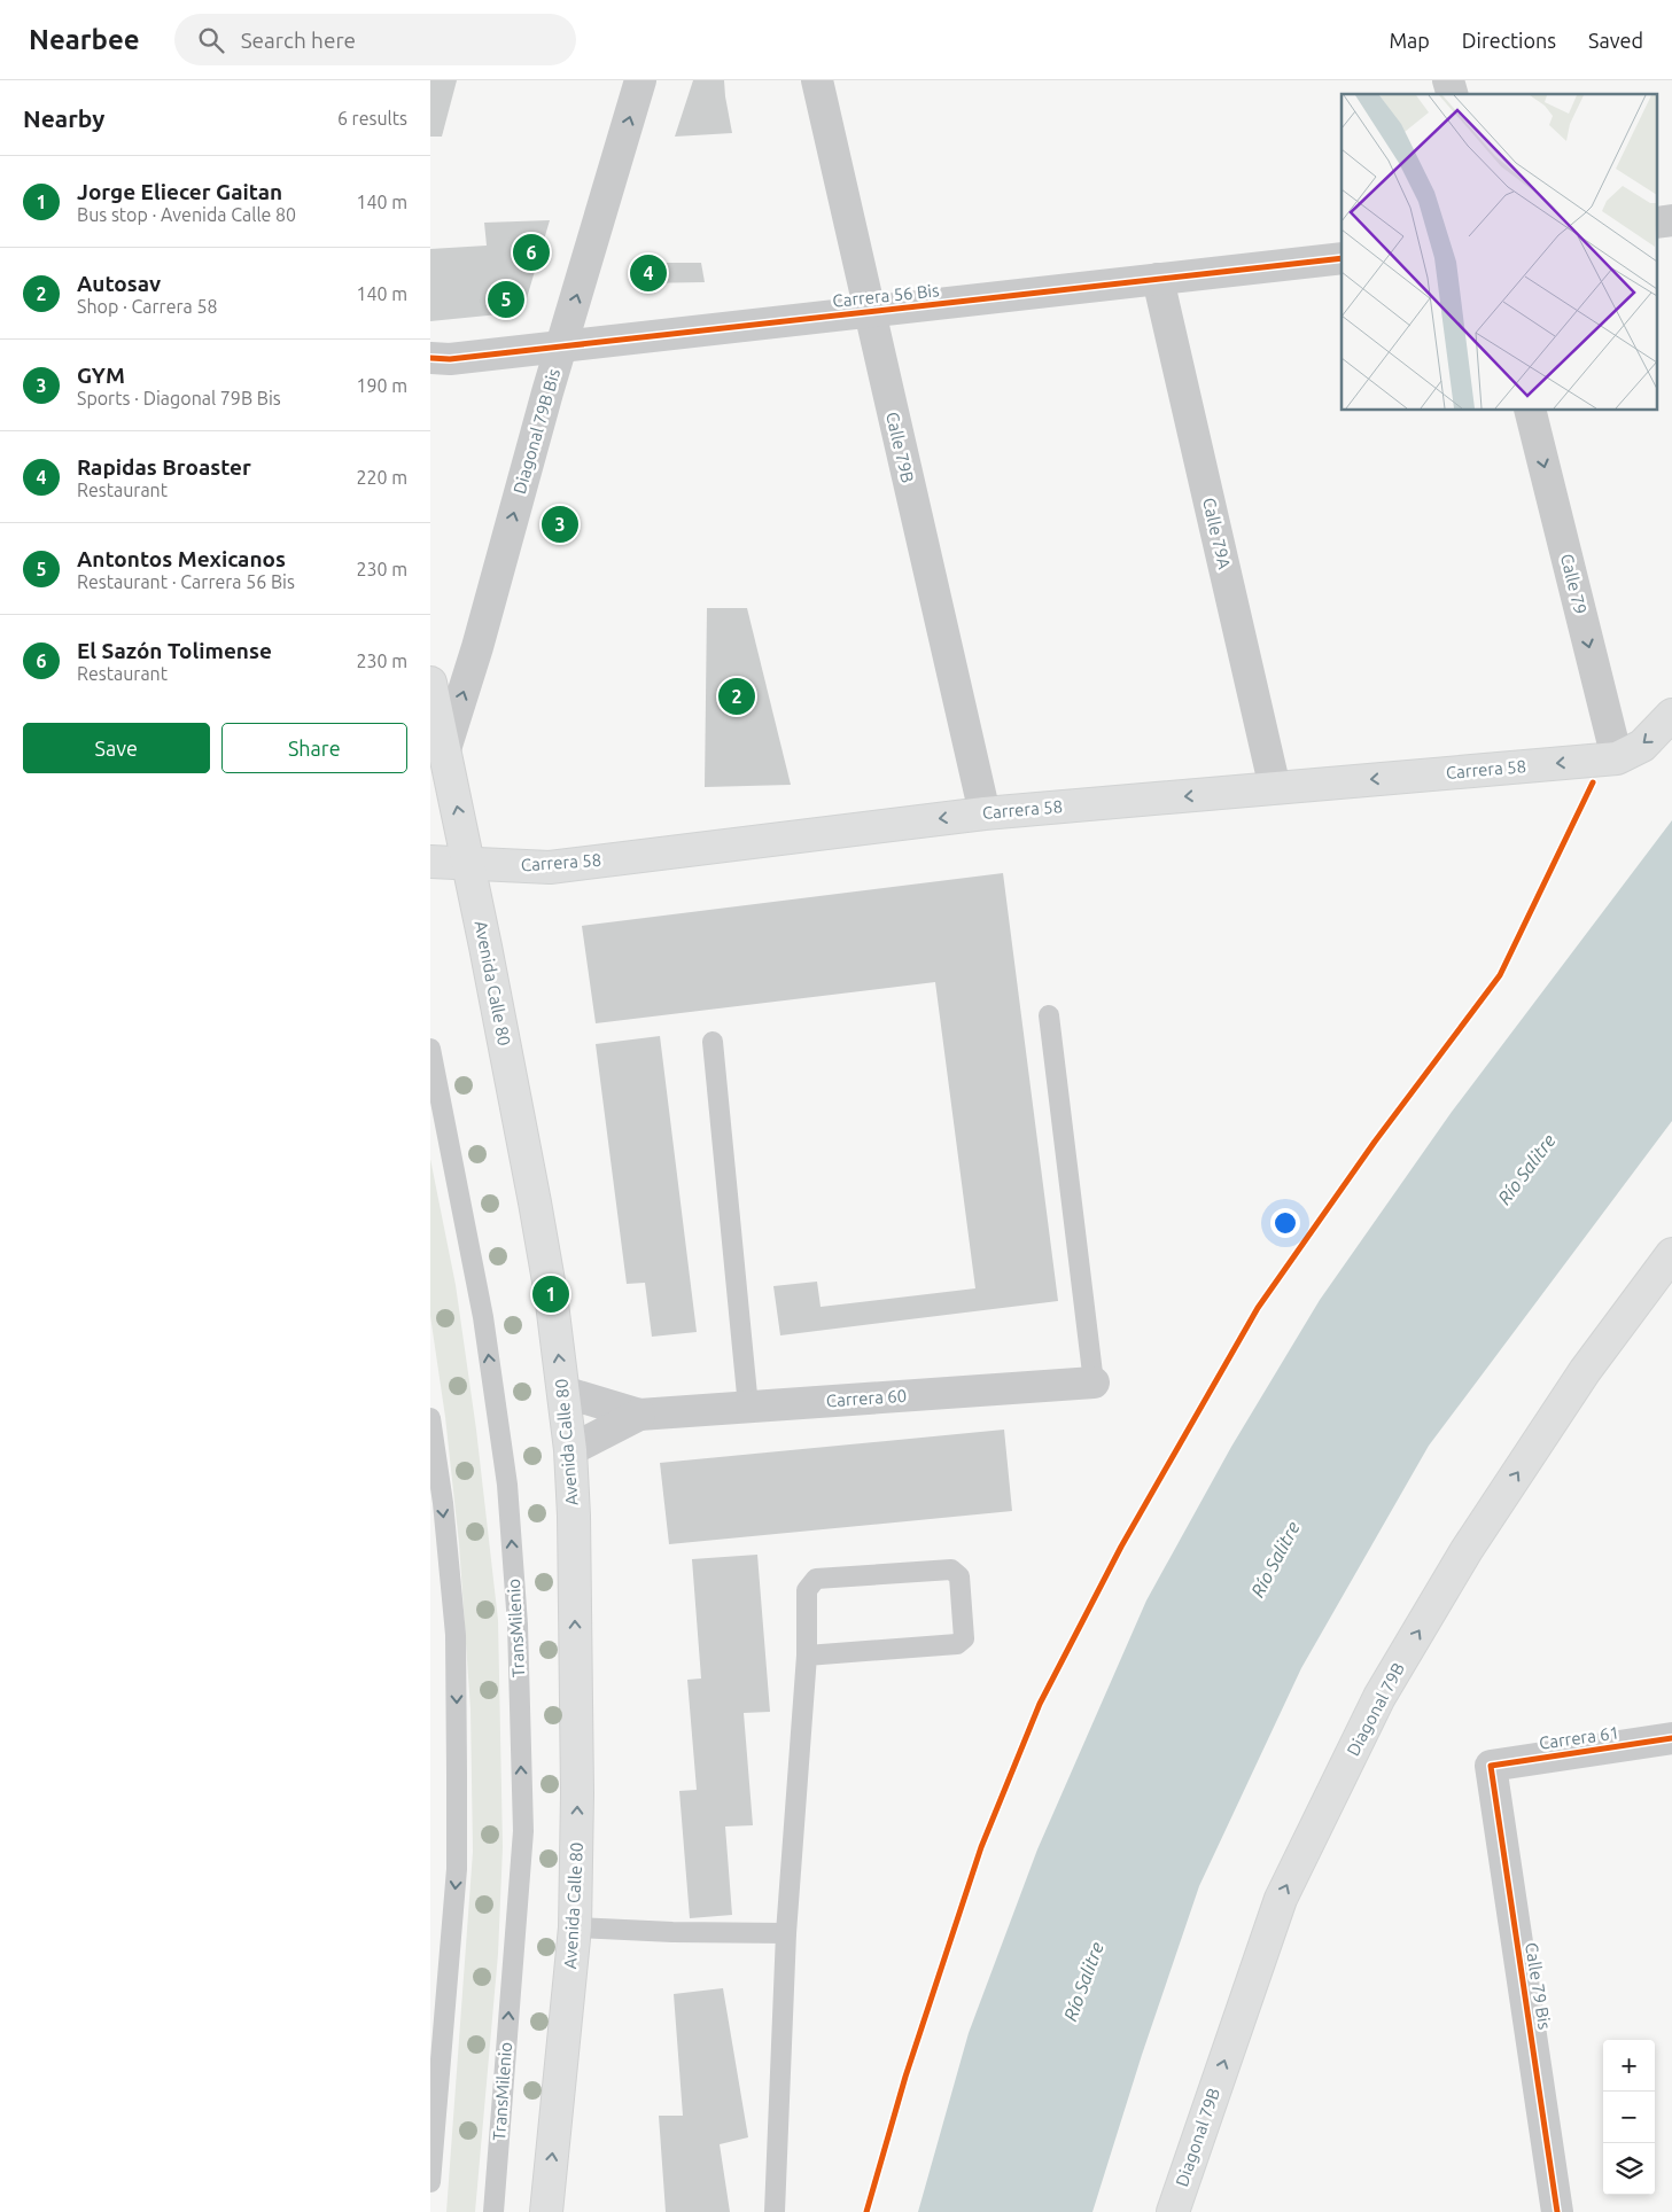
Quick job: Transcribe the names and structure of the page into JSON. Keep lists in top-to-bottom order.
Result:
{
  "streets": {
    "main road": ["Carrera 58", "Avenida Calle 80", "Diagonal 79B"],
    "street": [
      "Carrera 56 Bis",
      "Diagonal 79B Bis",
      "Calle 79B",
      "Calle 79A",
      "Calle 79",
      "Carrera 60",
      "Carrera 61",
      "Calle 79 Bis"
    ],
    "lane": ["TransMilenio"]
  },
  "crossings": [
    ["Carrera 56 Bis", "Diagonal 79B Bis"],
    ["Carrera 56 Bis", "Calle 79B"],
    ["Carrera 56 Bis", "Calle 79A"],
    ["Diagonal 79B Bis", "Avenida Calle 80"],
    ["Calle 79B", "Carrera 58"],
    ["Calle 79A", "Carrera 58"],
    ["Calle 79", "Carrera 58"],
    ["Carrera 58", "Avenida Calle 80"],
    ["Avenida Calle 80", "Carrera 60"],
    ["Carrera 61", "Calle 79 Bis"]
  ],
  "one_way": [
    "Diagonal 79B Bis",
    "Calle 79",
    "Carrera 58",
    "Avenida Calle 80",
    "Diagonal 79B"
  ],
  "water": ["Río Salitre"],
  "page": {
    "header": "Nearbee",
    "search": "Search here",
    "nav": ["Map", "Directions", "Saved"],
    "heading": ["Nearby", "6 results"],
    "list": [
      {
        "mark": "1",
        "name": "Jorge Eliecer Gaitan",
        "note": "Bus stop · Avenida Calle 80",
        "value": "140 m"
      },
      {
        "mark": "2",
        "name": "Autosav",
        "note": "Shop · Carrera 58",
        "value": "140 m"
      },
      {
        "mark": "3",
        "name": "GYM",
        "note": "Sports · Diagonal 79B Bis",
        "value": "190 m"
      },
      {
        "mark": "4",
        "name": "Rapidas Broaster",
        "note": "Restaurant",
        "value": "220 m"
      },
      {
        "mark": "5",
        "name": "Antontos Mexicanos",
        "note": "Restaurant · Carrera 56 Bis",
        "value": "230 m"
      },
      {
        "mark": "6",
        "name": "El Sazón Tolimense",
        "note": "Restaurant",
        "value": "230 m"
      }
    ],
    "pins": [
      "6",
      "4",
      "5",
      "3",
      "2",
      "1"
    ],
    "buttons": ["Save", "Share"],
    "map_buttons": ["+", "−"]
  }
}
